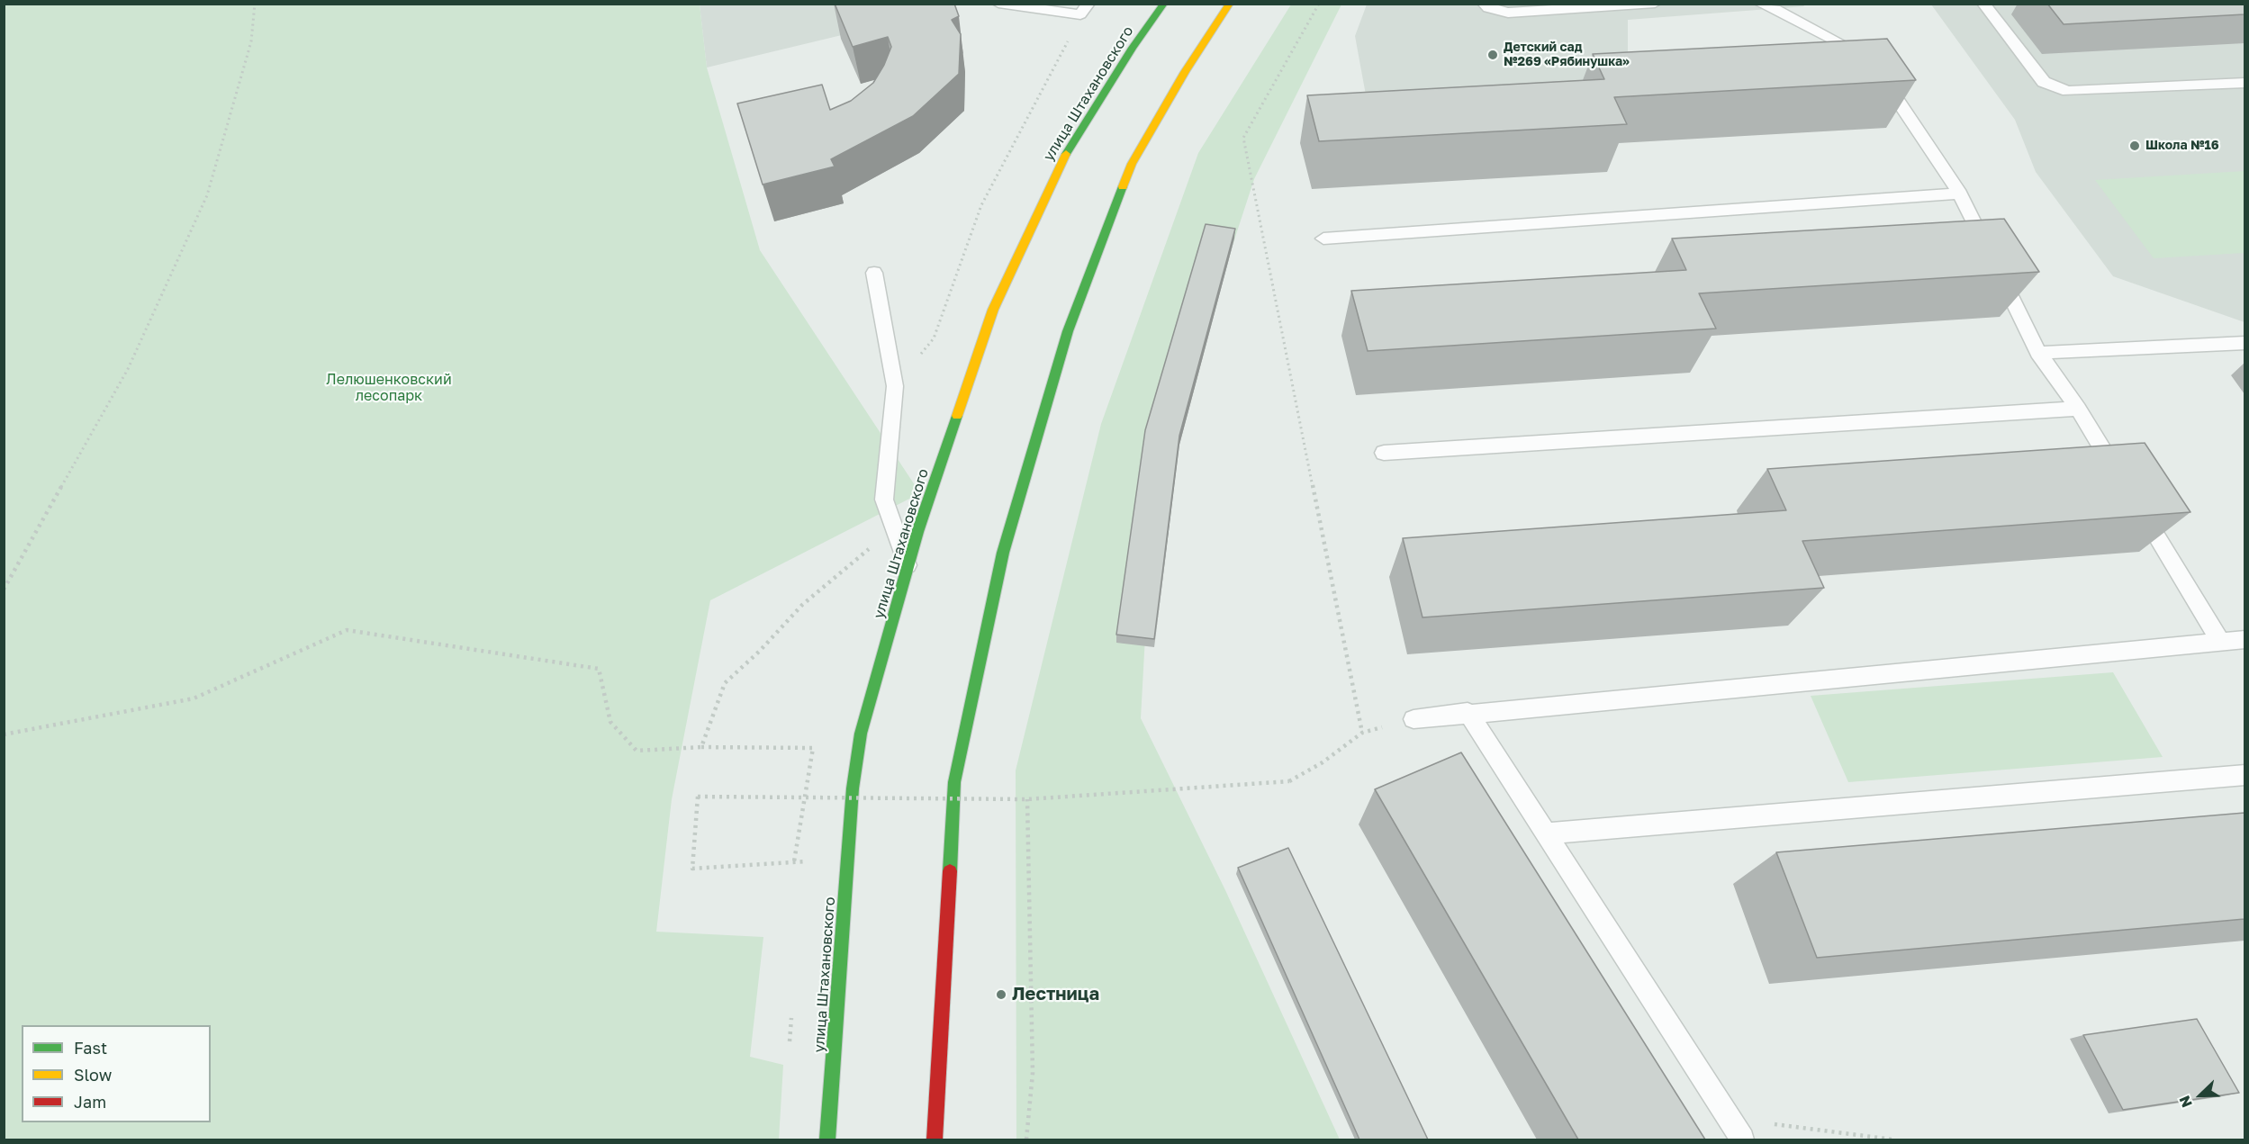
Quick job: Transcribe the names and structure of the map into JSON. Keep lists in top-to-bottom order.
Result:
{
  "streets": {
    "main road": ["улица Штахановского"]
  },
  "parks": ["Лелюшенковский лесопарк"],
  "places": ["Детский сад №269 «Рябинушка»", "Школа №16", "Лестница"],
  "legend": ["Fast", "Slow", "Jam"],
  "north": "bottom left"
}
